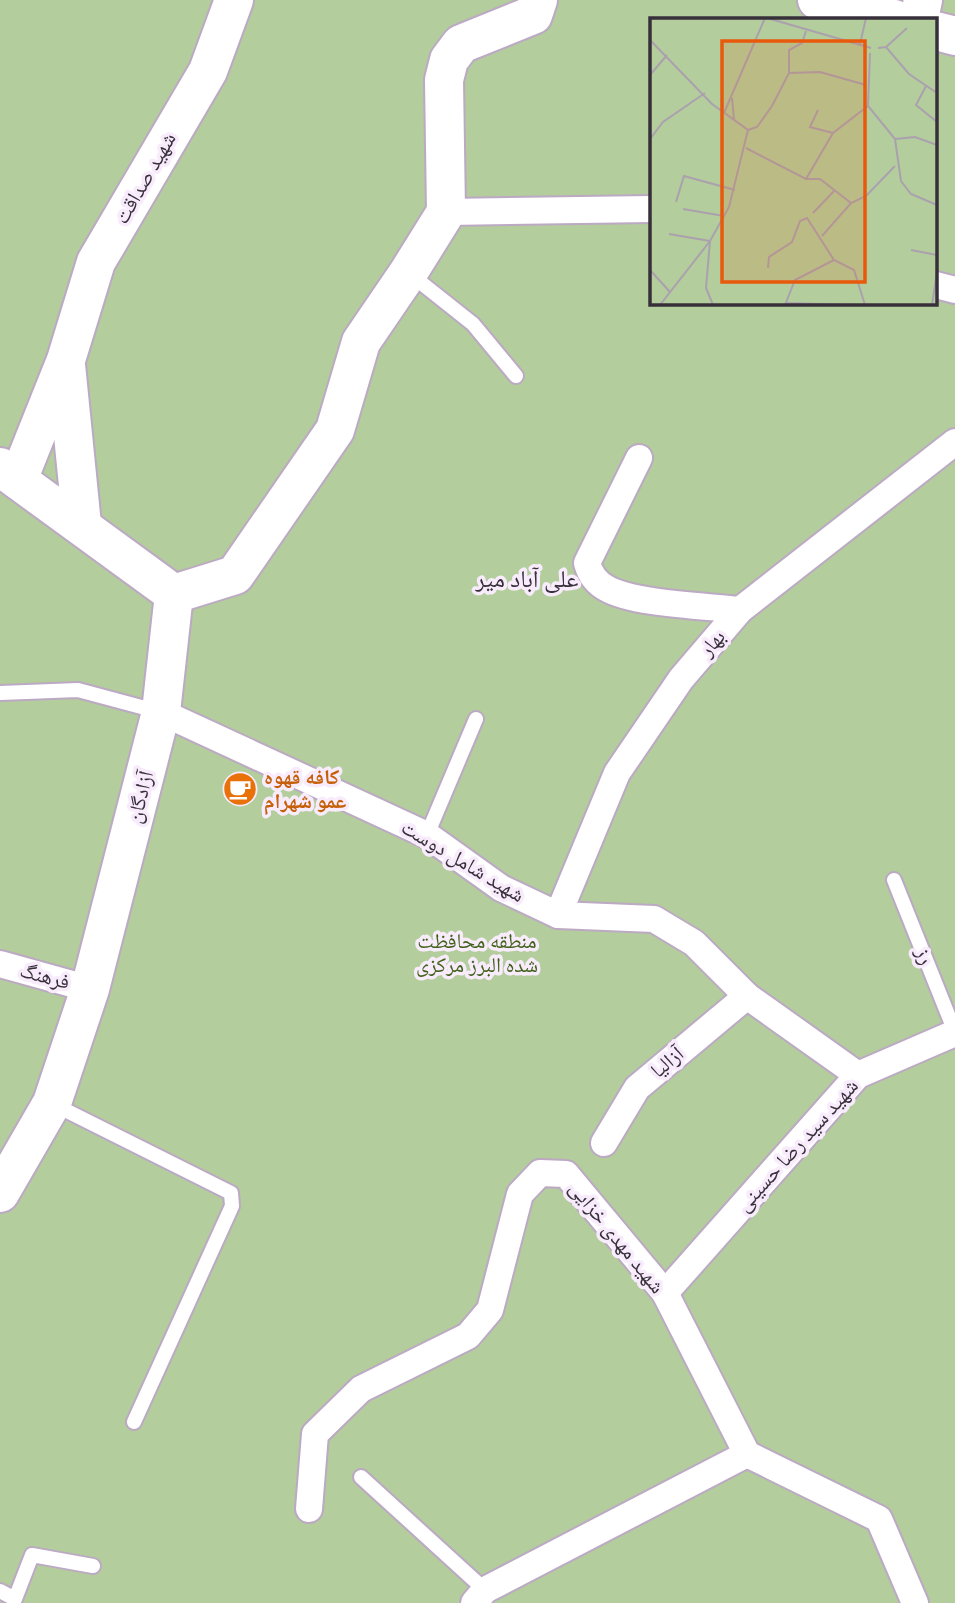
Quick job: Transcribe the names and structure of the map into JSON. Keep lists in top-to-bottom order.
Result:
{
  "streets": {
    "street": [
      "شهید صداقت",
      "بهار",
      "آزادگان",
      "شهید شامل دوست",
      "فرهنگ",
      "آزالیا",
      "شهید سید رضا حسینی",
      "شهید مهدی خزایی"
    ],
    "lane": ["رز"]
  },
  "crossings": [
    ["بهار", "شهید شامل دوست"],
    ["آزادگان", "شهید شامل دوست"],
    ["آزادگان", "فرهنگ"],
    ["شهید شامل دوست", "آزالیا"],
    ["شهید شامل دوست", "شهید سید رضا حسینی"],
    ["رز", "شهید سید رضا حسینی"],
    ["شهید سید رضا حسینی", "شهید مهدی خزایی"]
  ],
  "districts": ["علی آباد میر"],
  "parks": ["منطقه محافظت شده البرز مرکزی"],
  "places": {
    "cafe": ["کافه قهوه عمو شهرام"]
  }
}
